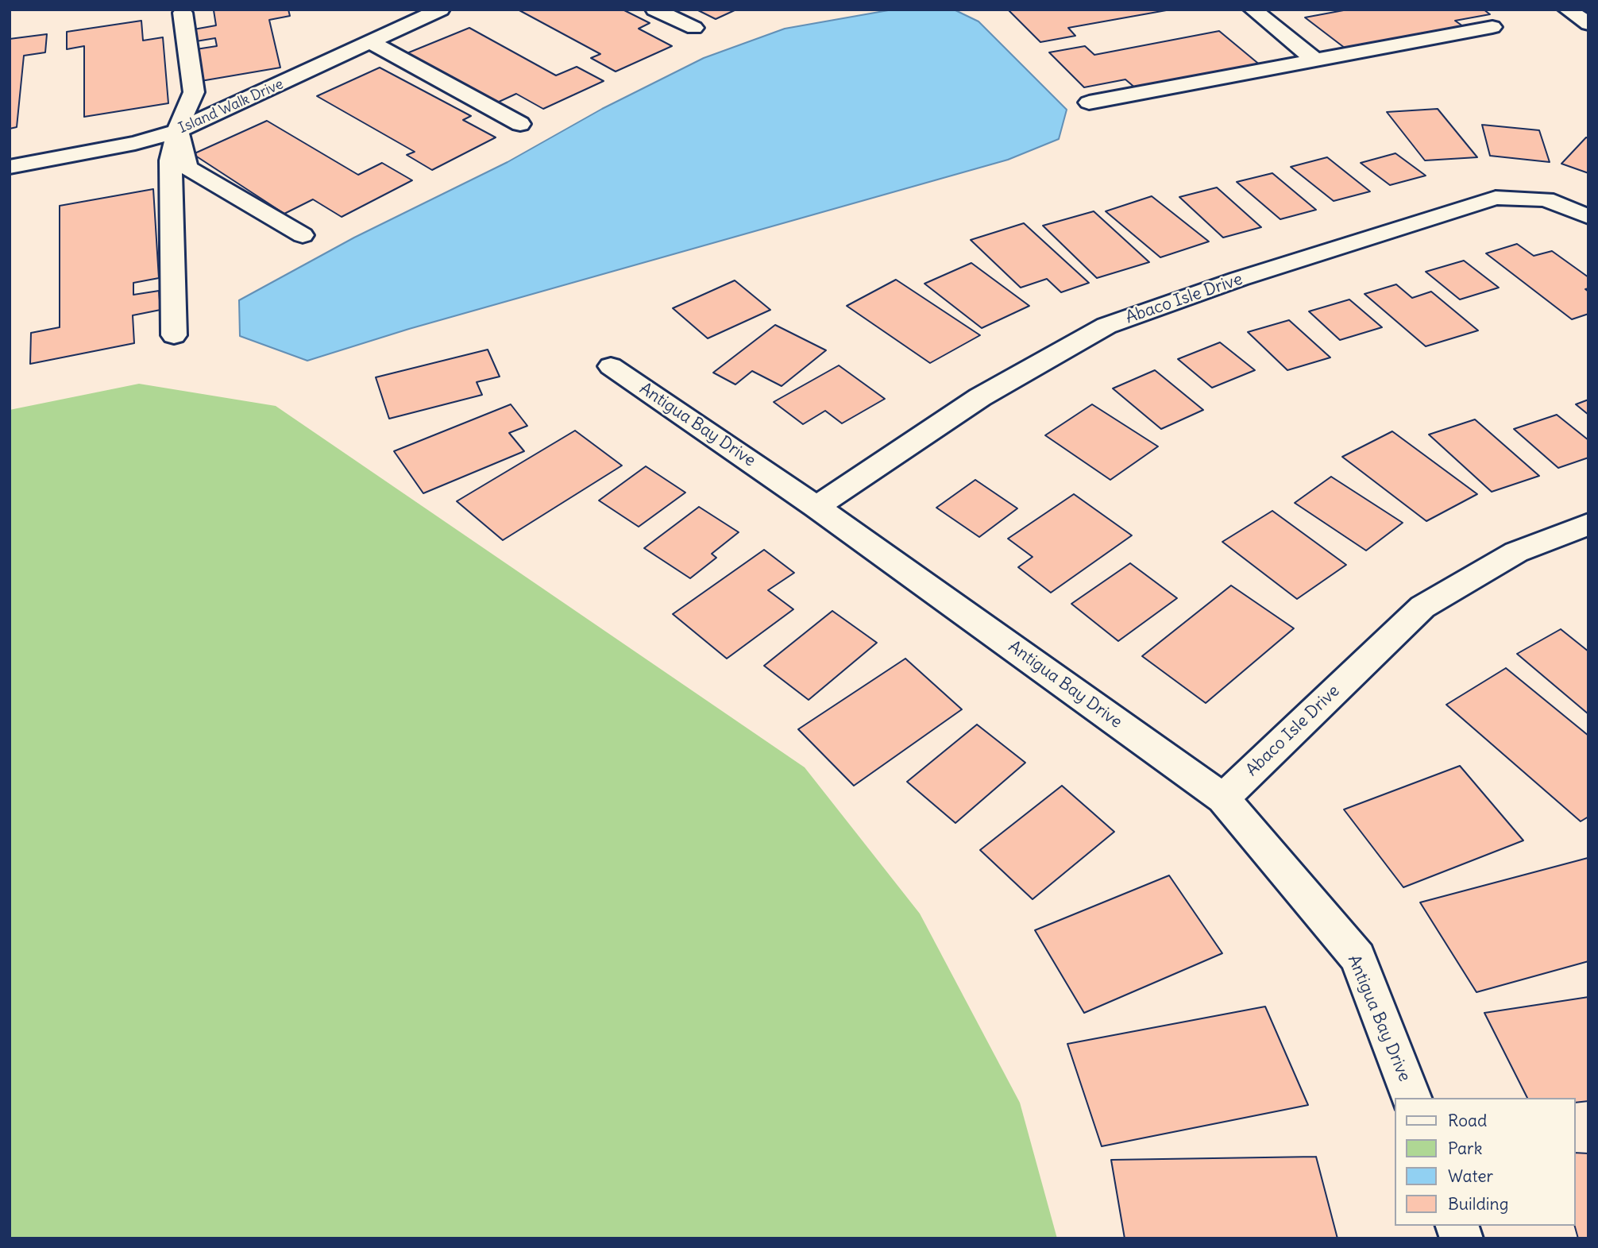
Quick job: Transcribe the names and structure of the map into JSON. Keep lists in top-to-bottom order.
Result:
{
  "streets": {
    "street": ["Island Walk Drive", "Abaco Isle Drive", "Antigua Bay Drive"]
  },
  "crossings": [
    ["Abaco Isle Drive", "Antigua Bay Drive"]
  ],
  "legend": [
    "Road",
    "Park",
    "Water",
    "Building"
  ]
}
